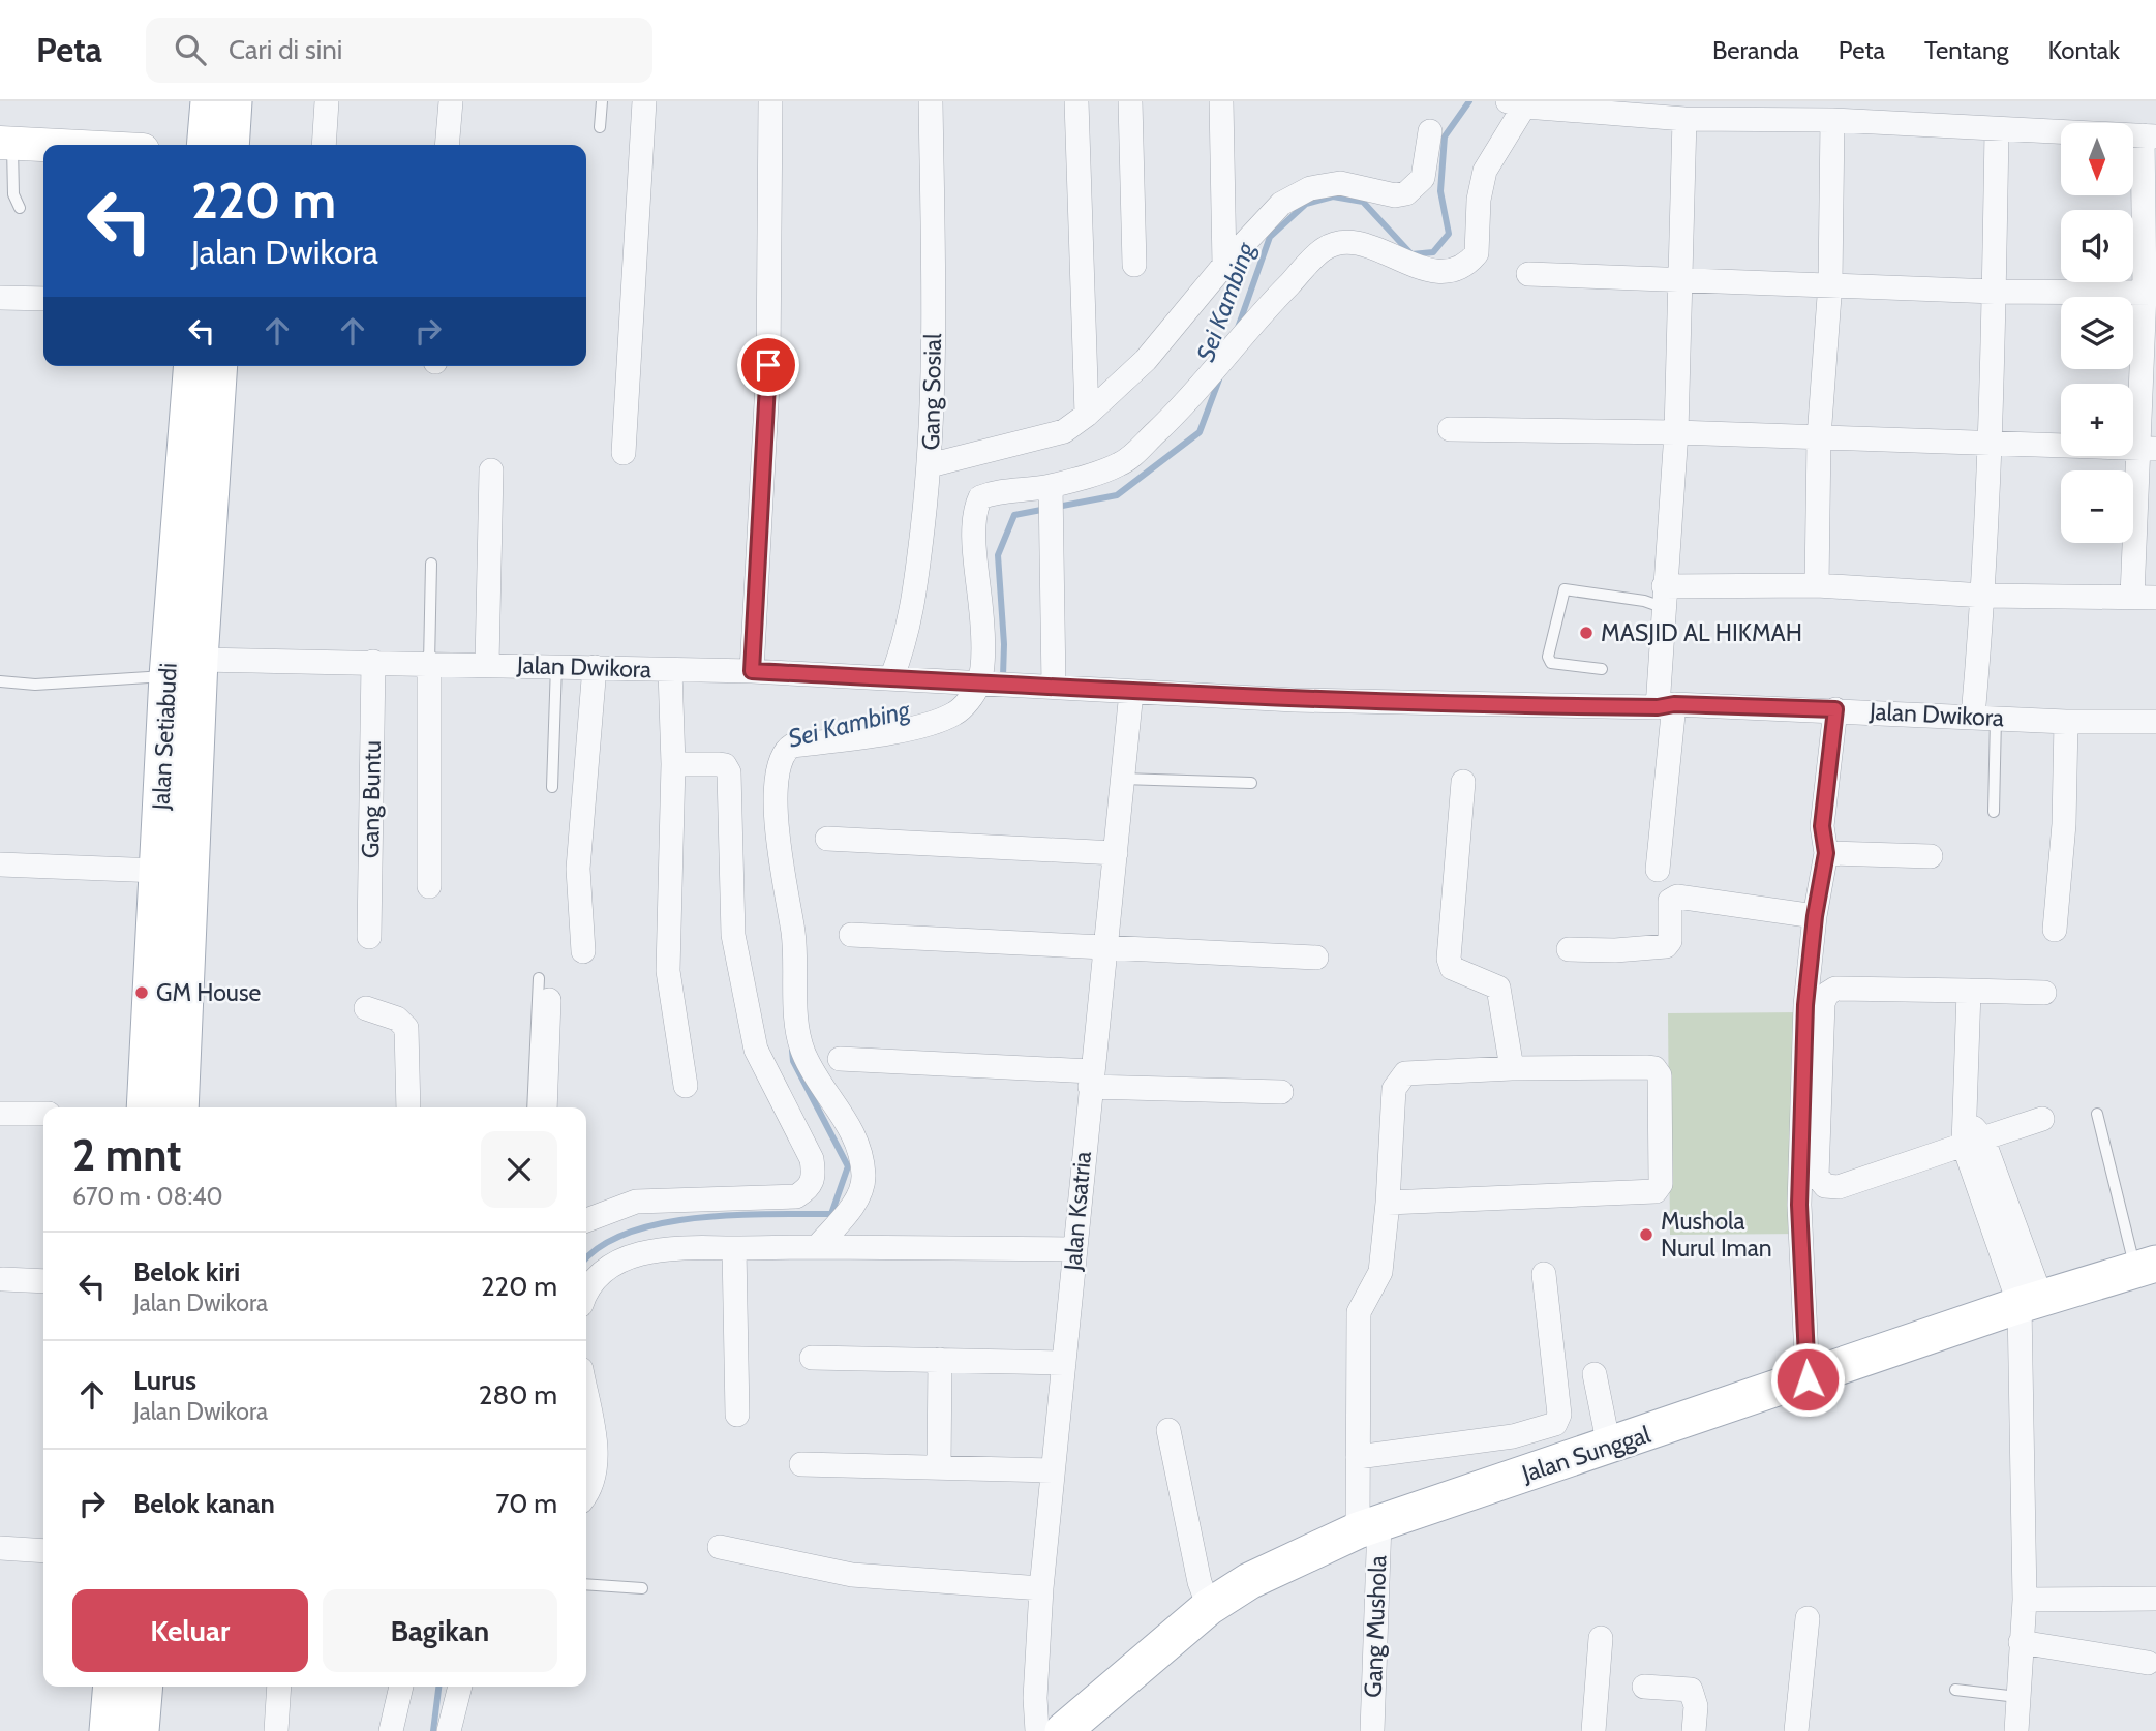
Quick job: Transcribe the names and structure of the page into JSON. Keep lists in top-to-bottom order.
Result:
{
  "streets": {
    "main road": ["Jalan Setiabudi", "Jalan Sunggal"],
    "street": [
      "Gang Sosial",
      "Jalan Dwikora",
      "Gang Buntu",
      "Jalan Ksatria",
      "Gang Mushola"
    ]
  },
  "crossings": [
    ["Gang Sosial", "Jalan Dwikora"],
    ["Jalan Dwikora", "Jalan Setiabudi"],
    ["Jalan Dwikora", "Gang Buntu"],
    ["Jalan Dwikora", "Jalan Ksatria"],
    ["Jalan Sunggal", "Gang Mushola"]
  ],
  "water": ["Sei Kambing"],
  "places": ["MASJID AL HIKMAH", "GM House", "Mushola Nurul Iman"],
  "north": "bottom",
  "page": {
    "header": "Peta",
    "search": "Cari di sini",
    "nav": [
      "Beranda",
      "Peta",
      "Tentang",
      "Kontak"
    ],
    "map_buttons": ["+", "−"],
    "turn": ["220 m", "Jalan Dwikora"],
    "heading": ["2 mnt", "670 m · 08:40"],
    "list": [
      {
        "name": "Belok kiri",
        "note": "Jalan Dwikora",
        "value": "220 m"
      },
      {
        "name": "Lurus",
        "note": "Jalan Dwikora",
        "value": "280 m"
      },
      {
        "name": "Belok kanan",
        "value": "70 m"
      }
    ],
    "buttons": ["Keluar", "Bagikan"]
  }
}
